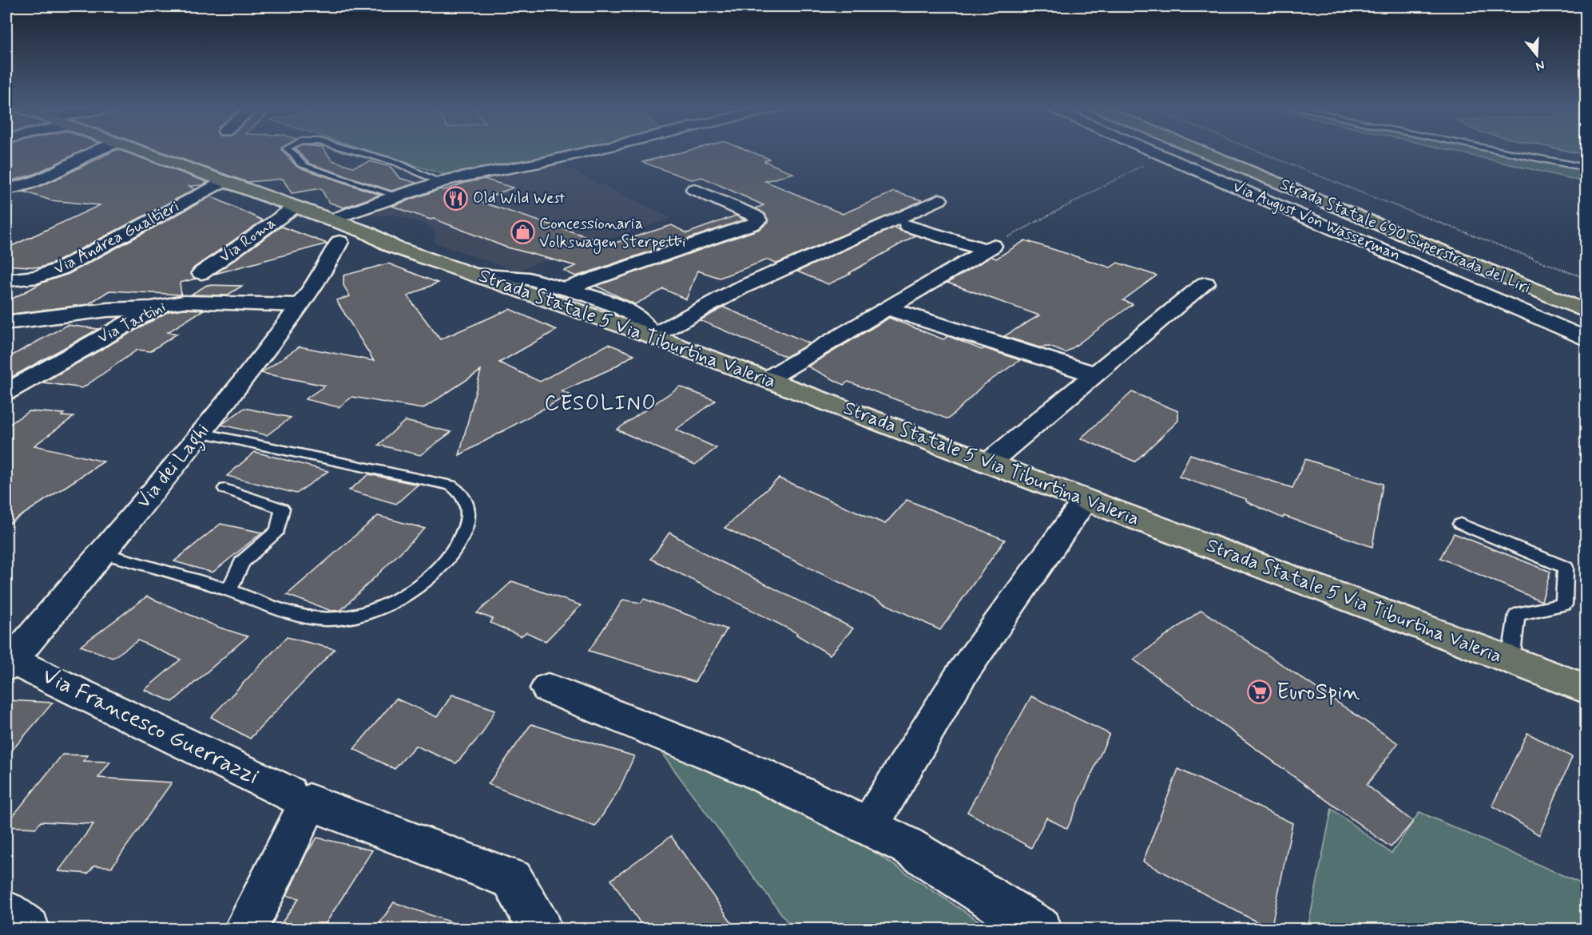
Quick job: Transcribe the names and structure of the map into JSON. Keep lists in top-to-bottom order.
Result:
{
  "streets": {
    "main road": ["Strada Statale 690 Superstrada del Liri", "Strada Statale 5 Via Tiburtina Valeria"],
    "street": [
      "Via August Von Wasserman",
      "Via Andrea Gualtieri",
      "Via Roma",
      "Via Tartini",
      "Via dei Laghi",
      "Via Francesco Guerrazzi"
    ]
  },
  "crossings": [
    ["Via Andrea Gualtieri", "Strada Statale 5 Via Tiburtina Valeria"],
    ["Via Roma", "Strada Statale 5 Via Tiburtina Valeria"],
    ["Via Tartini", "Via dei Laghi"],
    ["Strada Statale 5 Via Tiburtina Valeria", "Via dei Laghi"],
    ["Via dei Laghi", "Via Francesco Guerrazzi"]
  ],
  "districts": ["CESOLINO"],
  "places": {
    "restaurant": ["Old Wild West"],
    "shop": ["Concessionaria Volkswagen Sterpetti"],
    "supermarket": ["EuroSpin"]
  },
  "north": "bottom"
}
